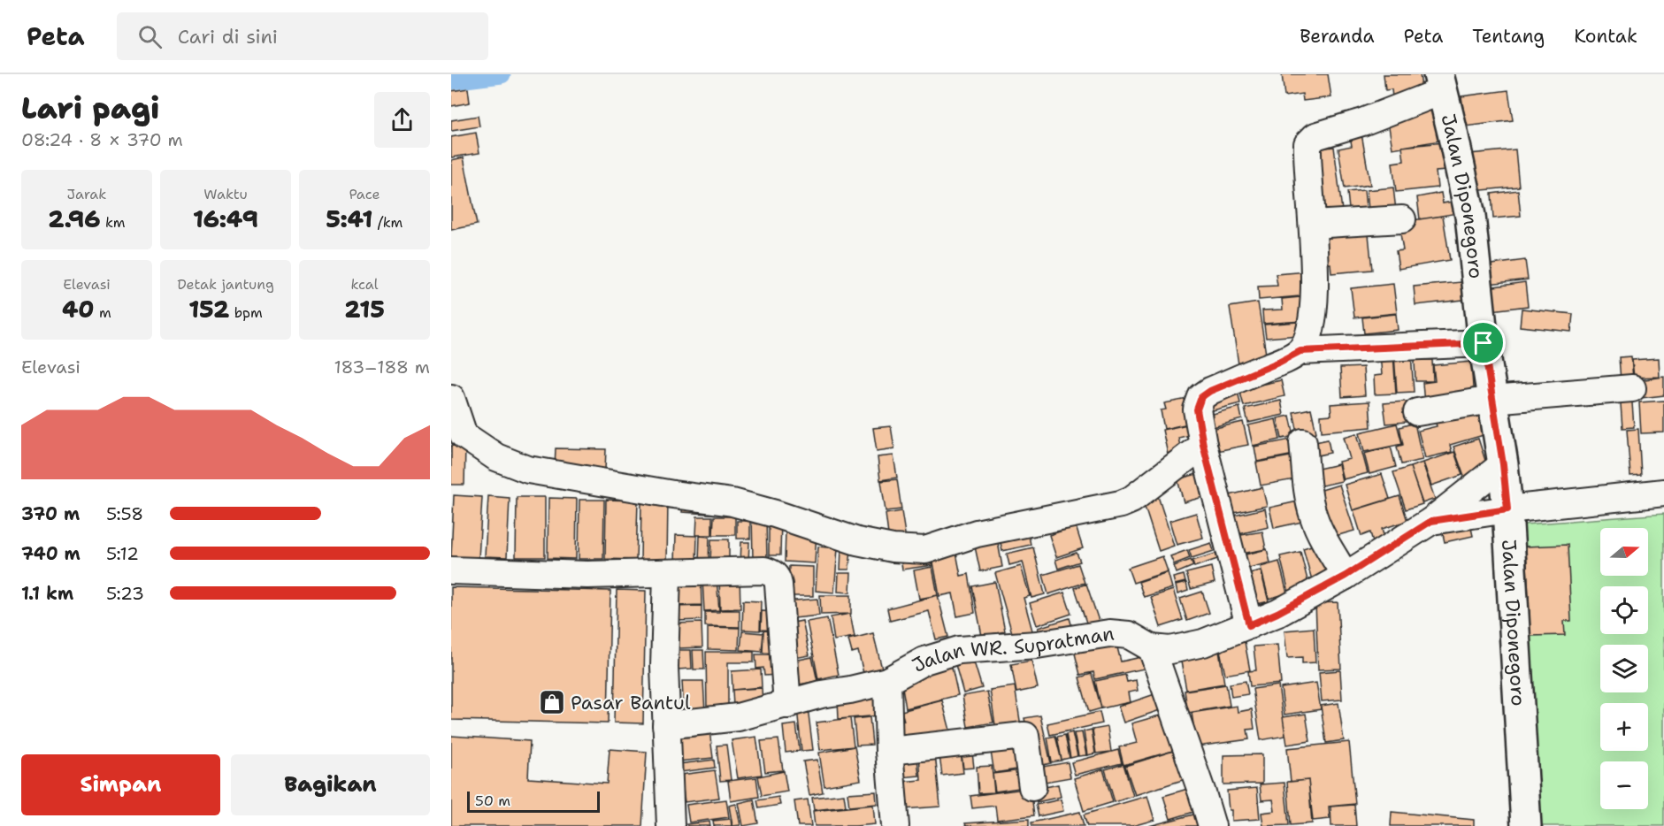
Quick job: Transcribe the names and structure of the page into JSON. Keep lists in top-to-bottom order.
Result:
{
  "streets": {
    "main road": ["Jalan Diponegoro"],
    "street": ["Jalan WR. Supratman"]
  },
  "crossings": [
    ["Jalan Diponegoro", "Jalan WR. Supratman"]
  ],
  "places": {
    "shop": ["Pasar Bantul"]
  },
  "scale_bar": "50 m",
  "north": "right",
  "page": {
    "header": "Peta",
    "search": "Cari di sini",
    "nav": [
      "Beranda",
      "Peta",
      "Tentang",
      "Kontak"
    ],
    "heading": ["Lari pagi", "08:24 · 8 × 370 m"],
    "stats": [
      ["Jarak", "2.96 km"],
      ["Waktu", "16:49"],
      ["Pace", "5:41 /km"],
      ["Elevasi", "40 m"],
      ["Detak jantung", "152 bpm"],
      ["kcal", "215"]
    ],
    "chart": ["Elevasi", "183–188 m"],
    "list": [
      {
        "name": "370 m",
        "note": "5:58"
      },
      {
        "name": "740 m",
        "note": "5:12"
      },
      {
        "name": "1.1 km",
        "note": "5:23"
      }
    ],
    "map_buttons": ["+", "−"],
    "buttons": ["Simpan", "Bagikan"],
    "scale": "50 m"
  }
}
